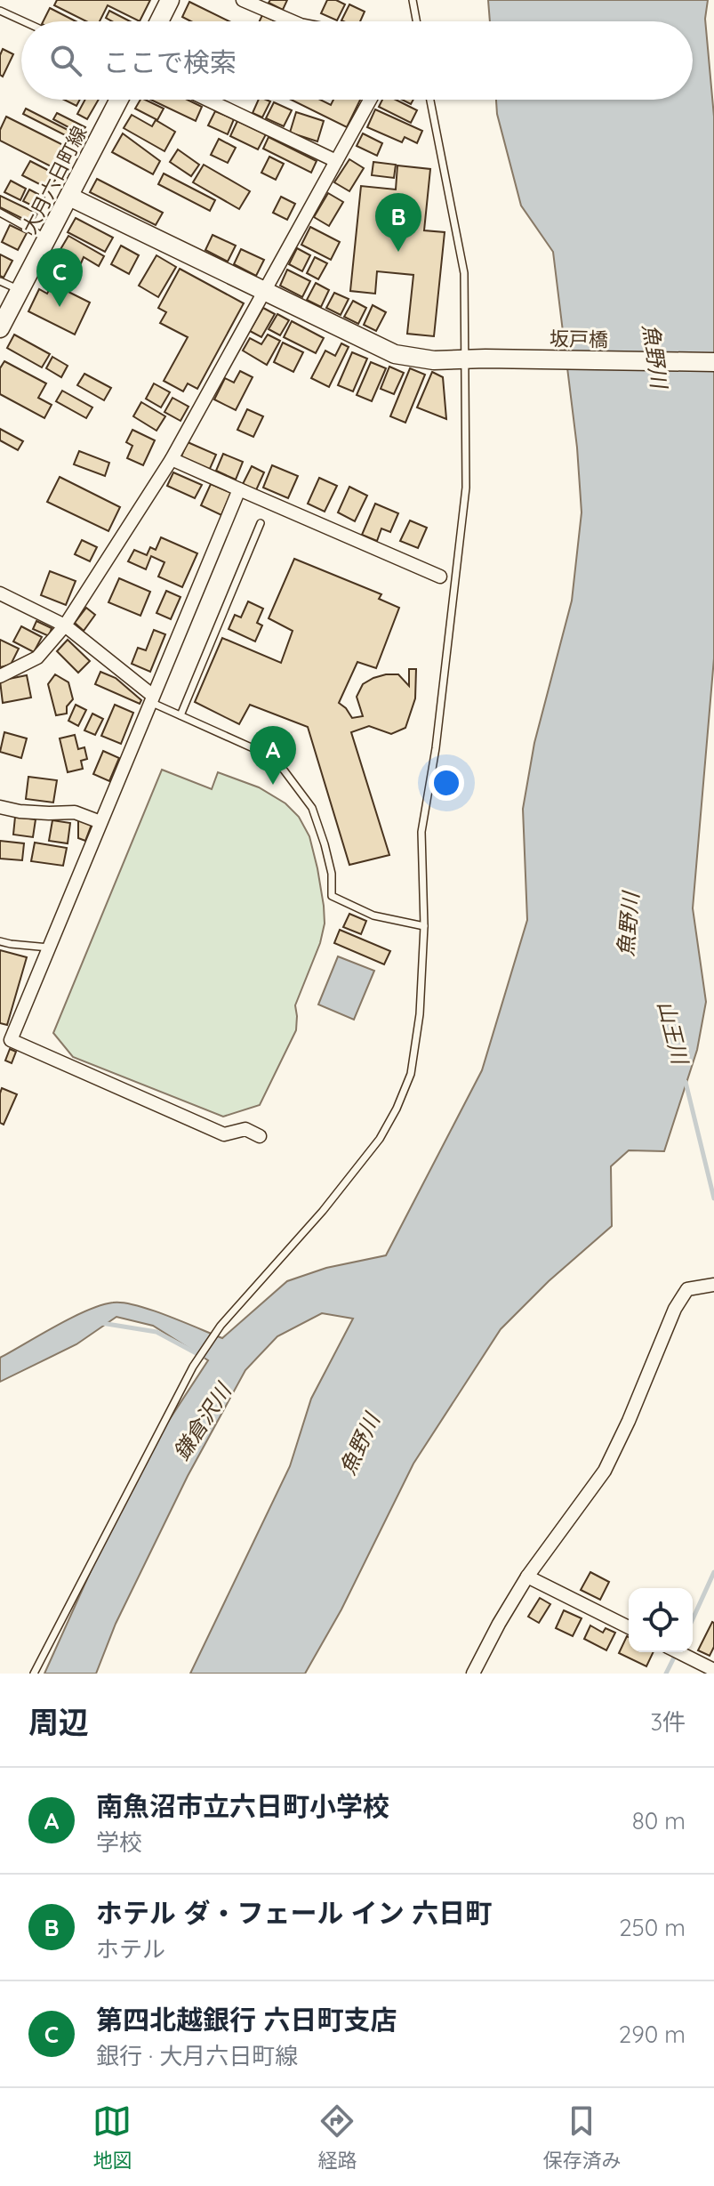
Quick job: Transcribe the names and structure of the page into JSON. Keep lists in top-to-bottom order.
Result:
{
  "streets": {
    "street": ["大月六日町線", "坂戸橋"]
  },
  "crossings": [
    ["大月六日町線", "坂戸橋"]
  ],
  "water": ["魚野川", "山王川", "鎌倉沢川"],
  "page": {
    "search": "ここで検索",
    "pins": ["B", "C", "A"],
    "heading": ["周辺", "3件"],
    "list": [
      {
        "mark": "A",
        "name": "南魚沼市立六日町小学校",
        "note": "学校",
        "value": "80 m"
      },
      {
        "mark": "B",
        "name": "ホテル ダ・フェール イン 六日町",
        "note": "ホテル",
        "value": "250 m"
      },
      {
        "mark": "C",
        "name": "第四北越銀行 六日町支店",
        "note": "銀行 · 大月六日町線",
        "value": "290 m"
      }
    ],
    "nav": ["地図", "経路", "保存済み"]
  }
}
